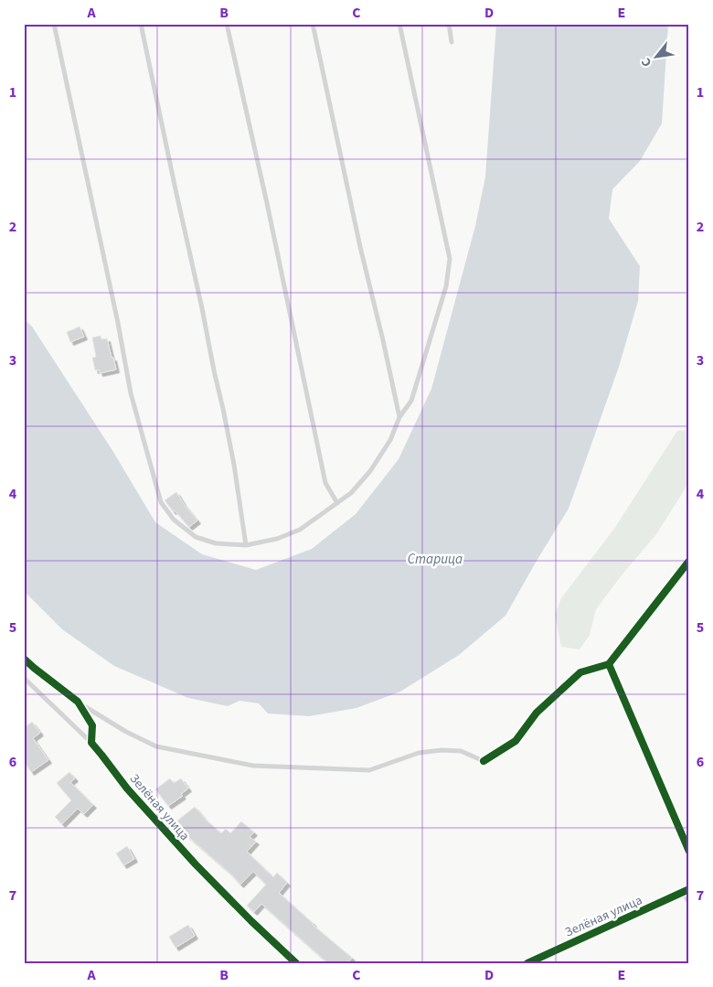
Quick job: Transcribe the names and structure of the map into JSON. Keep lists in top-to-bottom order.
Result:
{
  "streets": {
    "street": ["Зелёная улица"]
  },
  "water": ["Старица"],
  "north": "bottom left",
  "grid": {
    "columns": [
      "A",
      "B",
      "C",
      "D",
      "E"
    ],
    "rows": [
      "1",
      "2",
      "3",
      "4",
      "5",
      "6",
      "7"
    ]
  }
}
